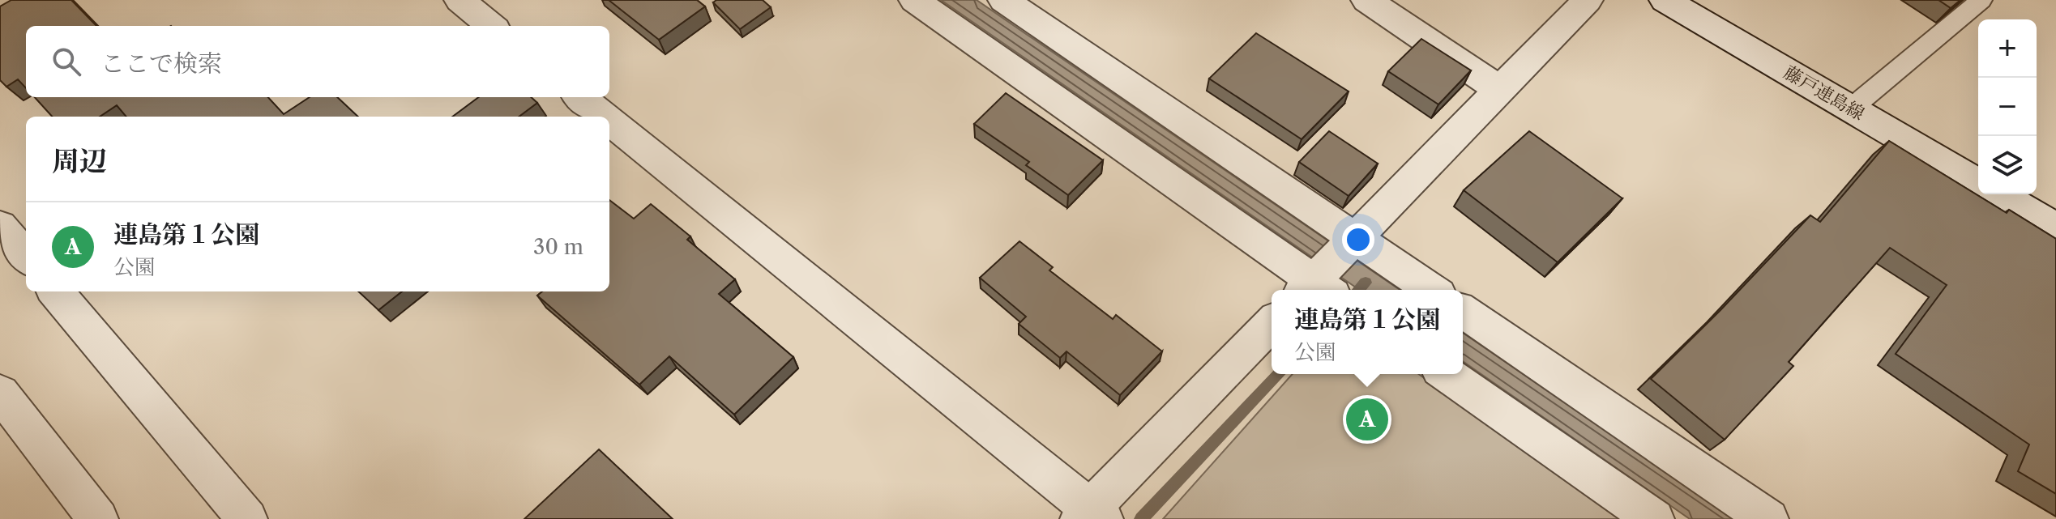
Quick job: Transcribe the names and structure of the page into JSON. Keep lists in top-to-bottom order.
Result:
{
  "streets": {
    "street": ["藤戸連島線"]
  },
  "page": {
    "map_buttons": ["+", "−"],
    "search": "ここで検索",
    "heading": "周辺",
    "list": [
      {
        "mark": "A",
        "name": "連島第１公園",
        "note": "公園",
        "value": "30 m"
      }
    ],
    "popup": ["連島第１公園", "公園"],
    "pins": "A"
  }
}
